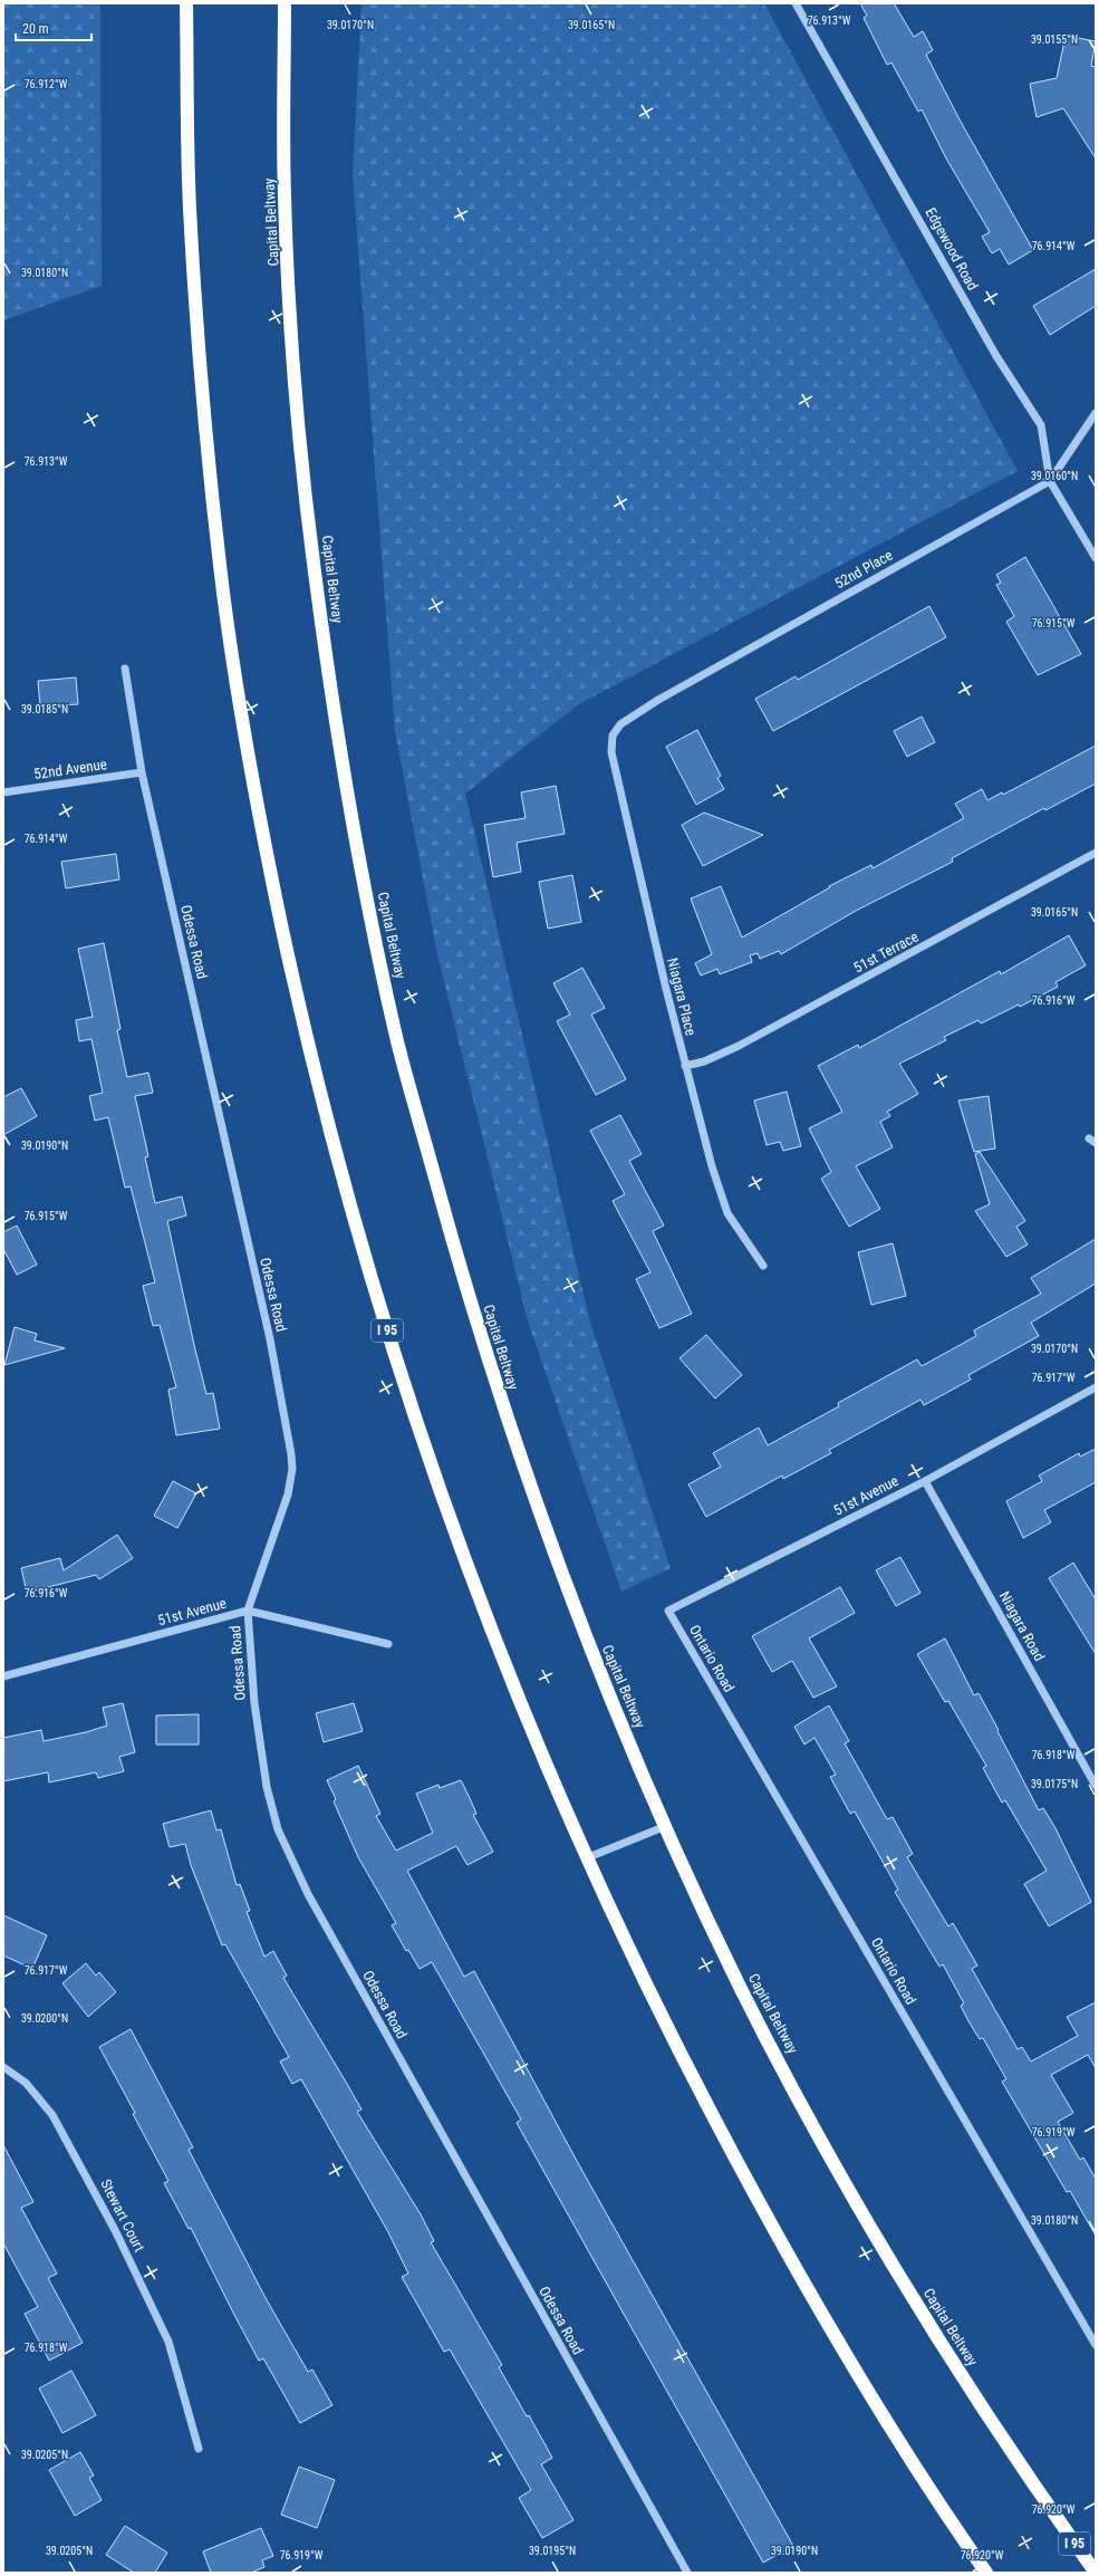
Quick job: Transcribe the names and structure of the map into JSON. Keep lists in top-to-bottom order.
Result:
{
  "streets": {
    "highway": ["Capital Beltway", "I 95"],
    "street": [
      "Edgewood Road",
      "52nd Place",
      "52nd Avenue",
      "Odessa Road",
      "51st Terrace",
      "Niagara Place",
      "51st Avenue",
      "Niagara Road",
      "Ontario Road",
      "Stewart Court"
    ]
  },
  "crossings": [
    ["Edgewood Road", "52nd Place"],
    ["52nd Place", "Niagara Place"],
    ["52nd Avenue", "Odessa Road"],
    ["Odessa Road", "51st Avenue"],
    ["51st Terrace", "Niagara Place"],
    ["51st Avenue", "Niagara Road"],
    ["51st Avenue", "Ontario Road"]
  ],
  "scale_bar": "20 m",
  "coordinates": [
    "76.913°W",
    "39.0170°N",
    "39.0165°N",
    "39.0155°N",
    "76.912°W",
    "76.914°W",
    "39.0180°N",
    "39.0160°N",
    "76.915°W",
    "39.0185°N",
    "76.916°W",
    "39.0190°N",
    "76.917°W",
    "76.918°W",
    "39.0175°N",
    "39.0200°N",
    "76.919°W",
    "39.0205°N",
    "76.920°W",
    "39.0195°N"
  ]
}
